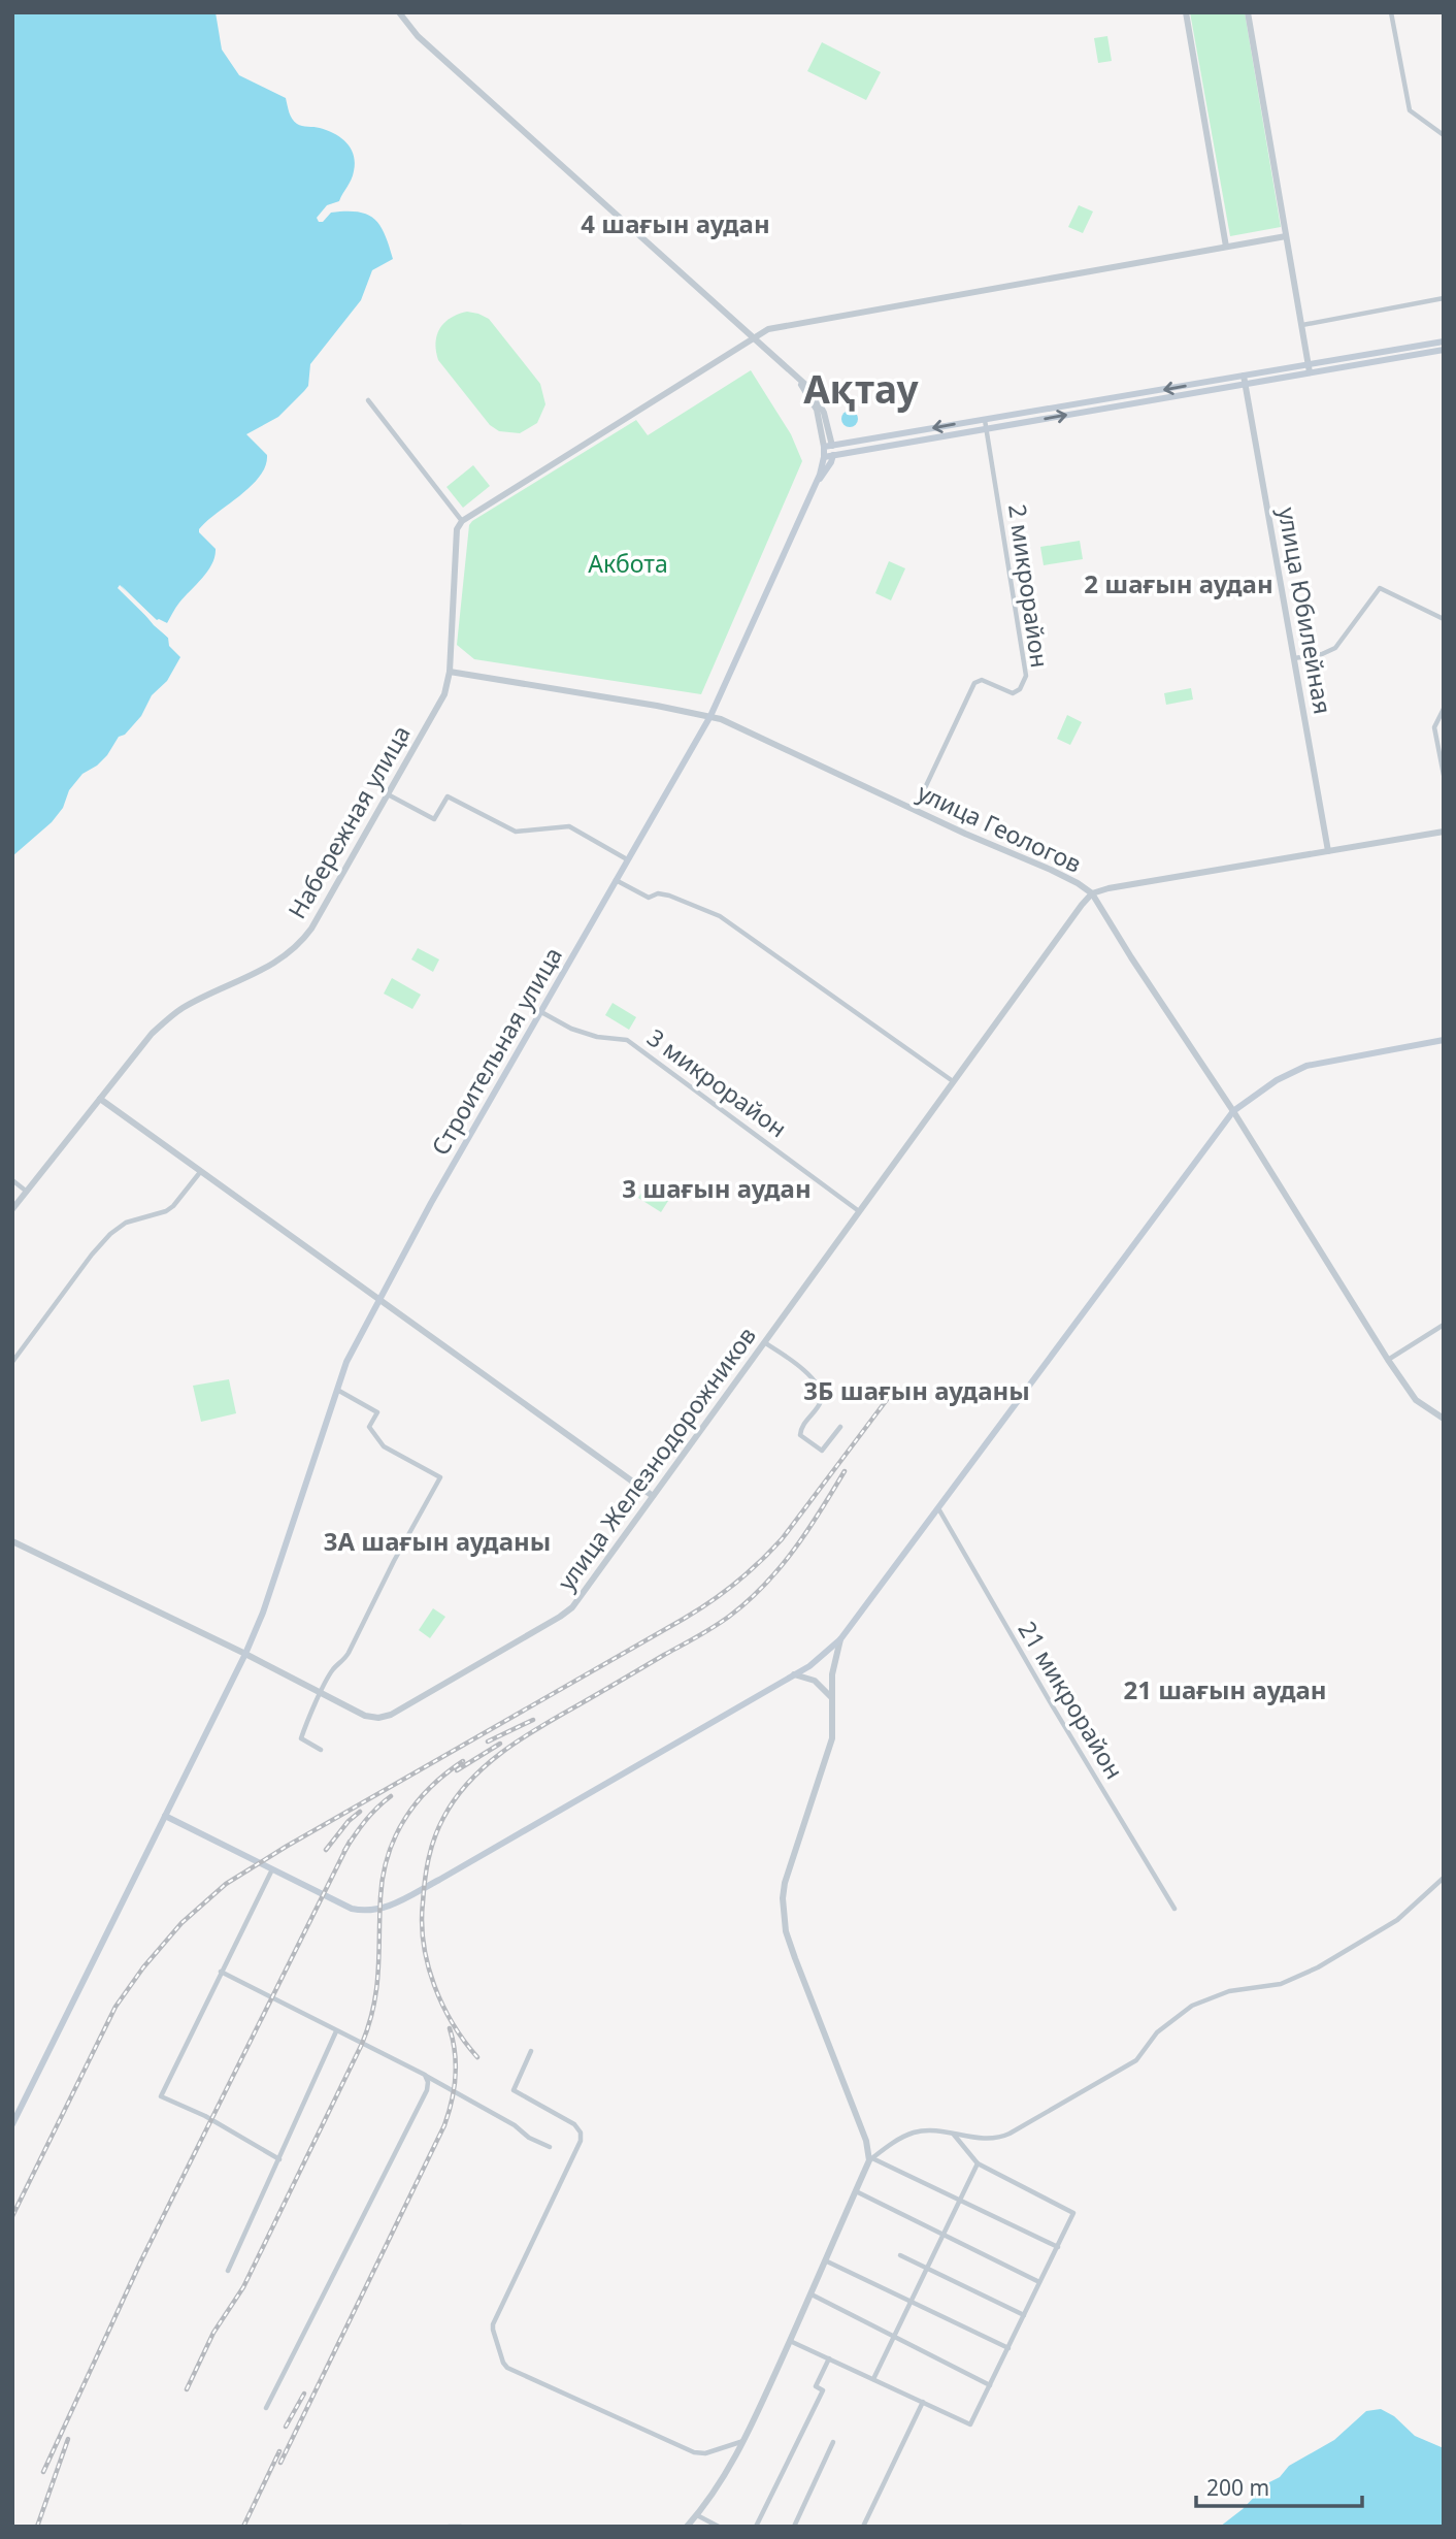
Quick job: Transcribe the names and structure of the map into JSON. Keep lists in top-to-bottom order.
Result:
{
  "streets": {
    "main road": ["Строительная улица"],
    "street": [
      "2 микрорайон",
      "улица Юбилейная",
      "Набережная улица",
      "улица Геологов",
      "3 микрорайон",
      "улица Железнодорожников",
      "21 микрорайон"
    ]
  },
  "crossings": [
    ["2 микрорайон", "улица Геологов"],
    ["Набережная улица", "улица Геологов"],
    ["улица Геологов", "Строительная улица"],
    ["улица Геологов", "улица Железнодорожников"],
    ["Строительная улица", "3 микрорайон"],
    ["Строительная улица", "улица Железнодорожников"],
    ["3 микрорайон", "улица Железнодорожников"]
  ],
  "districts": [
    "4 шағын аудан",
    "Ақтау",
    "2 шағын аудан",
    "3 шағын аудан",
    "3Б шағын ауданы",
    "3А шағын ауданы",
    "21 шағын аудан"
  ],
  "parks": ["Акбота"],
  "scale_bar": "200 m"
}
